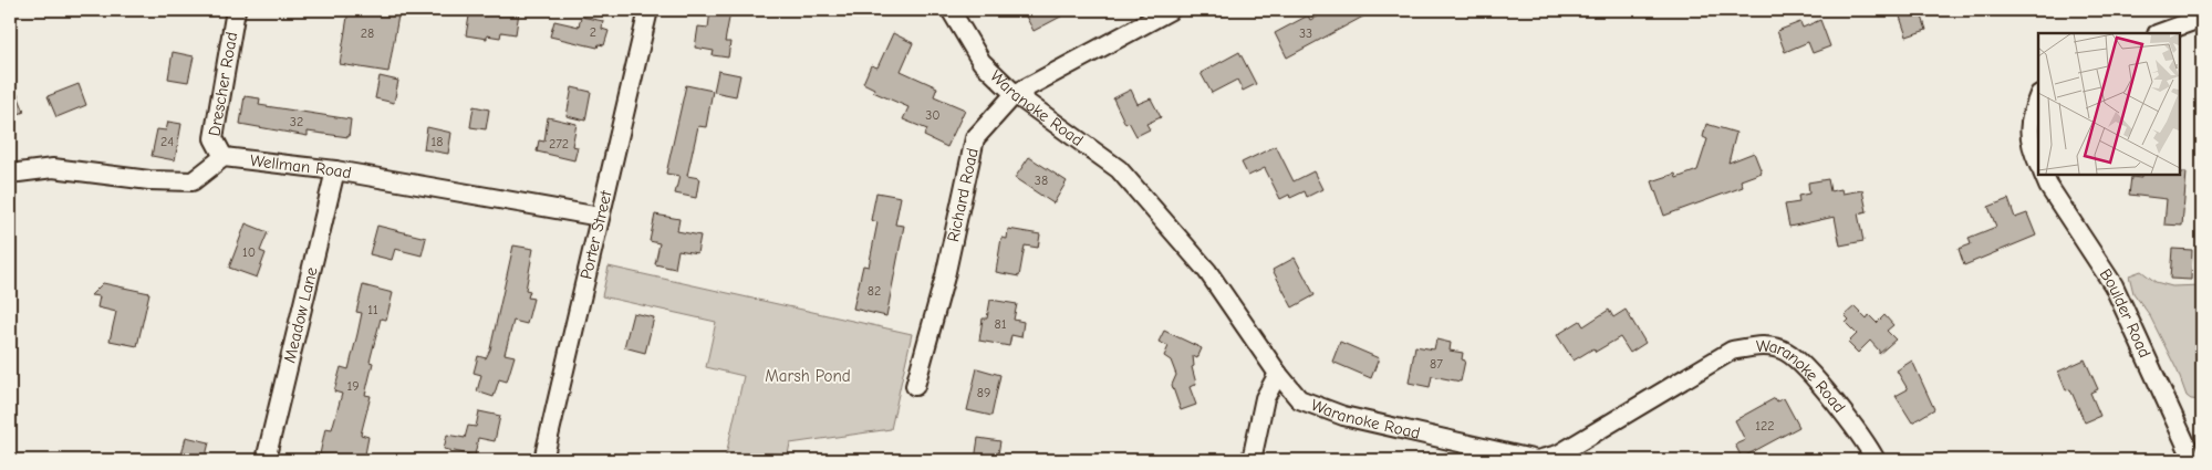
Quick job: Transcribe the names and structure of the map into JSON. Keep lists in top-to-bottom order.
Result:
{
  "streets": {
    "street": [
      "Drescher Road",
      "Waranoke Road",
      "Wellman Road",
      "Richard Road",
      "Porter Street",
      "Boulder Road",
      "Meadow Lane"
    ]
  },
  "crossings": [
    ["Drescher Road", "Wellman Road"],
    ["Waranoke Road", "Richard Road"],
    ["Wellman Road", "Porter Street"],
    ["Wellman Road", "Meadow Lane"]
  ],
  "parks": ["Marsh Pond"],
  "house_numbers": [
    "2",
    "28",
    "33",
    "30",
    "32",
    "24",
    "18",
    "272",
    "38",
    "10",
    "82",
    "11",
    "81",
    "87",
    "19",
    "89",
    "122"
  ]
}
